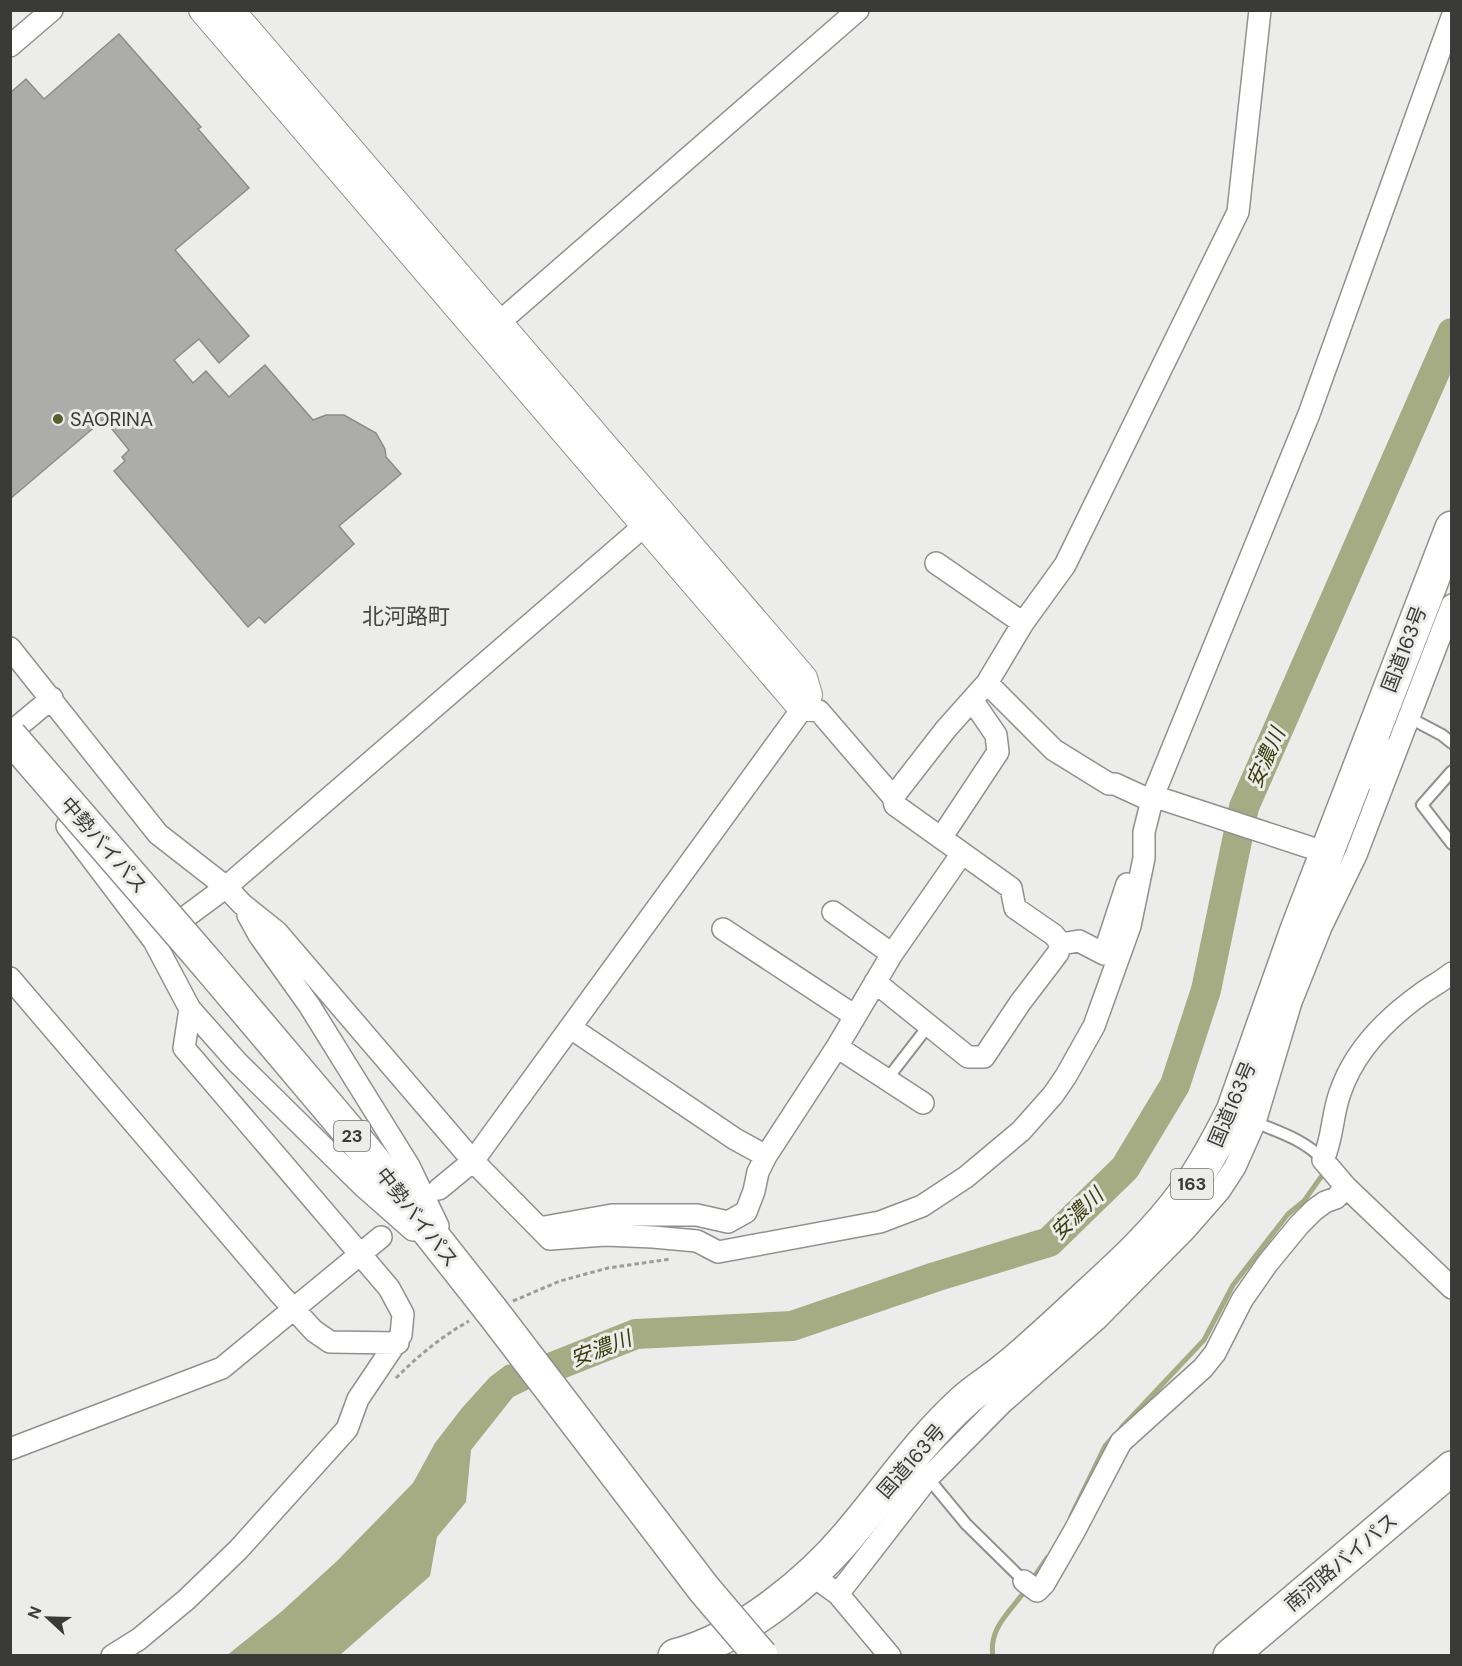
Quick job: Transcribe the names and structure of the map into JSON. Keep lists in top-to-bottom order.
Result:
{
  "streets": {
    "highway": [
      "国道163号",
      "中勢バイパス",
      "23",
      "163",
      "南河路バイパス"
    ]
  },
  "districts": ["北河路町"],
  "water": ["安濃川"],
  "places": ["SAORINA"],
  "north": "left"
}
